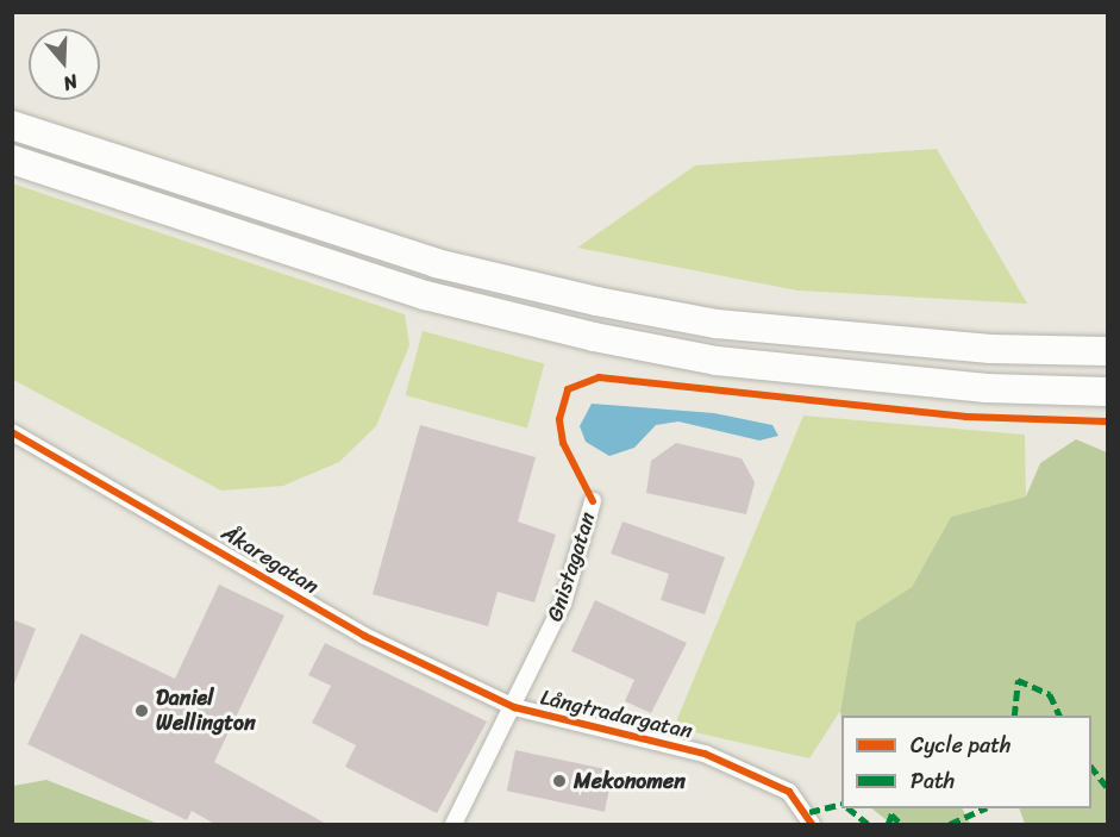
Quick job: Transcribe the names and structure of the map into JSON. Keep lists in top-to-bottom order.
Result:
{
  "streets": {
    "street": ["Åkaregatan", "Gnistagatan", "Långtradargatan"]
  },
  "crossings": [
    ["Åkaregatan", "Gnistagatan"],
    ["Åkaregatan", "Långtradargatan"],
    ["Gnistagatan", "Långtradargatan"]
  ],
  "places": ["Daniel Wellington", "Mekonomen"],
  "legend": ["Cycle path", "Path"],
  "north": "bottom"
}
